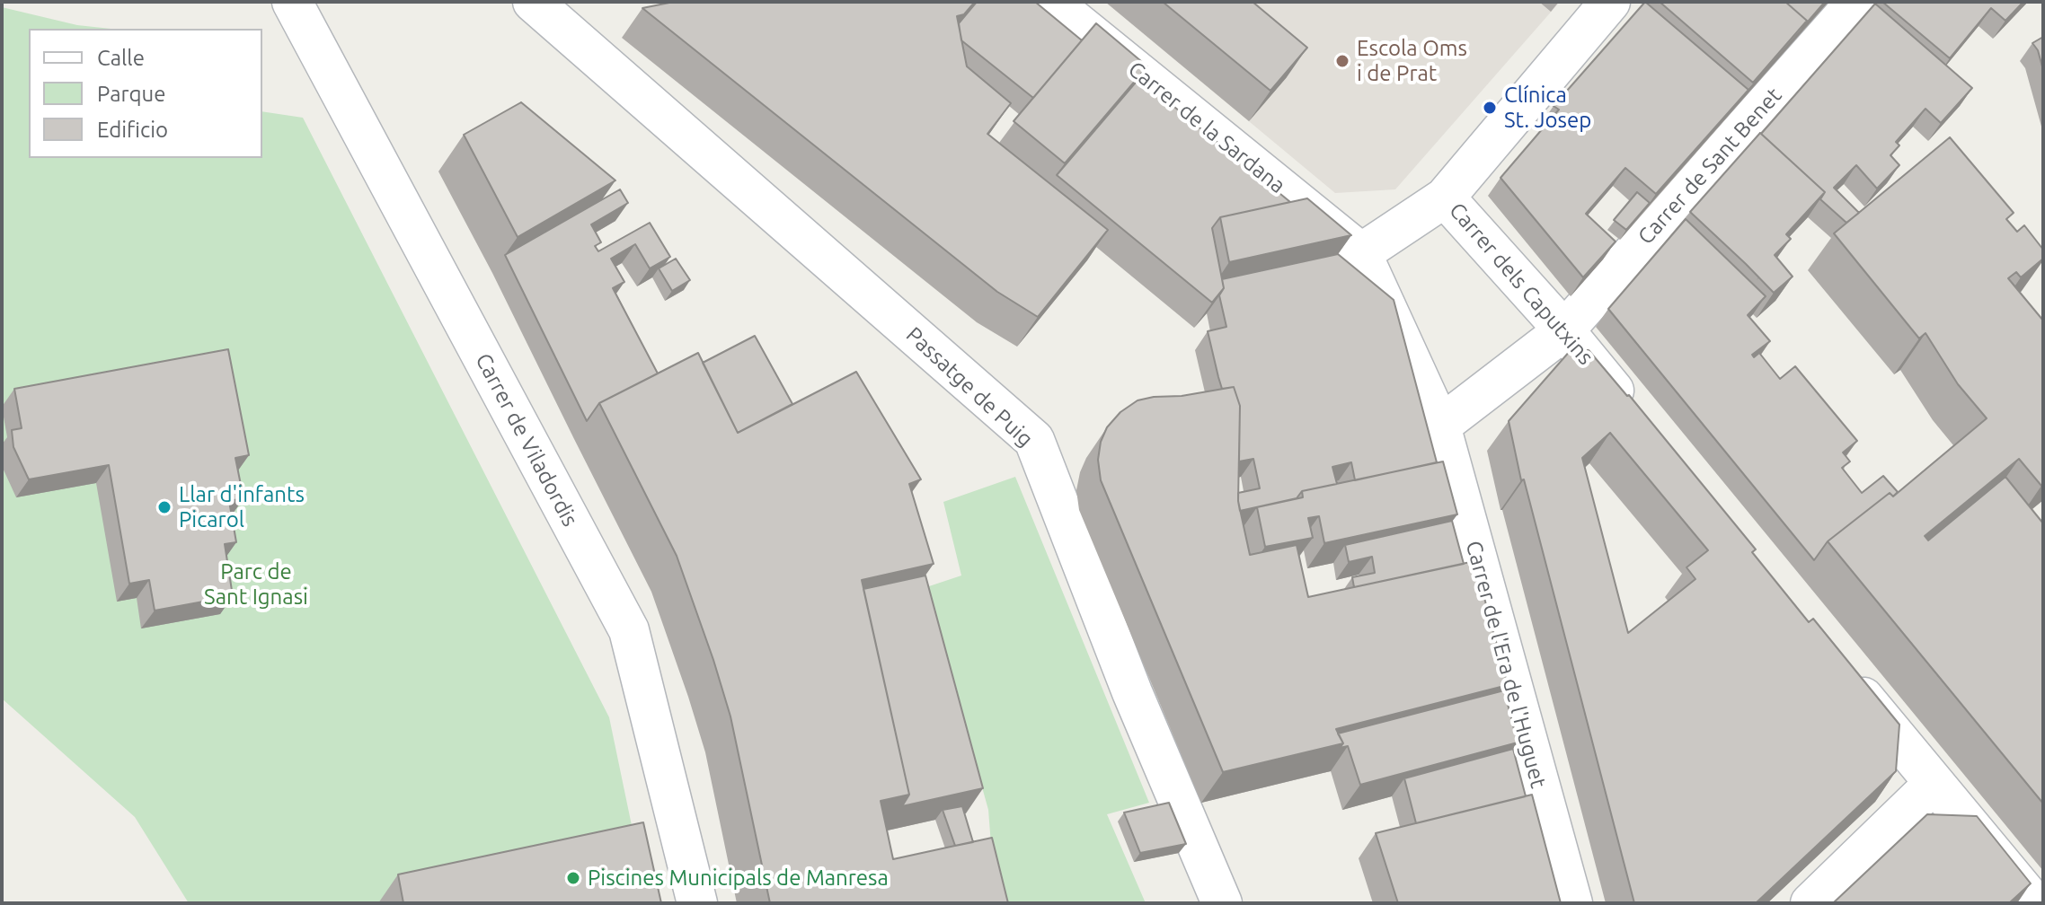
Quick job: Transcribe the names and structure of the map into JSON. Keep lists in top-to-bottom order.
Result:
{
  "streets": {
    "street": [
      "Carrer de la Sardana",
      "Carrer de Sant Benet",
      "Carrer dels Caputxins",
      "Passatge de Puig",
      "Carrer de Viladordis",
      "Carrer de l'Era de l'Huguet"
    ]
  },
  "crossings": [
    ["Carrer de la Sardana", "Carrer de l'Era de l'Huguet"],
    ["Carrer de Sant Benet", "Carrer dels Caputxins"]
  ],
  "parks": ["Parc de Sant Ignasi"],
  "places": [
    "Escola Oms i de Prat",
    "Clínica St. Josep",
    "Llar d'infants Picarol",
    "Piscines Municipals de Manresa"
  ],
  "legend": ["Calle", "Parque", "Edificio"]
}
